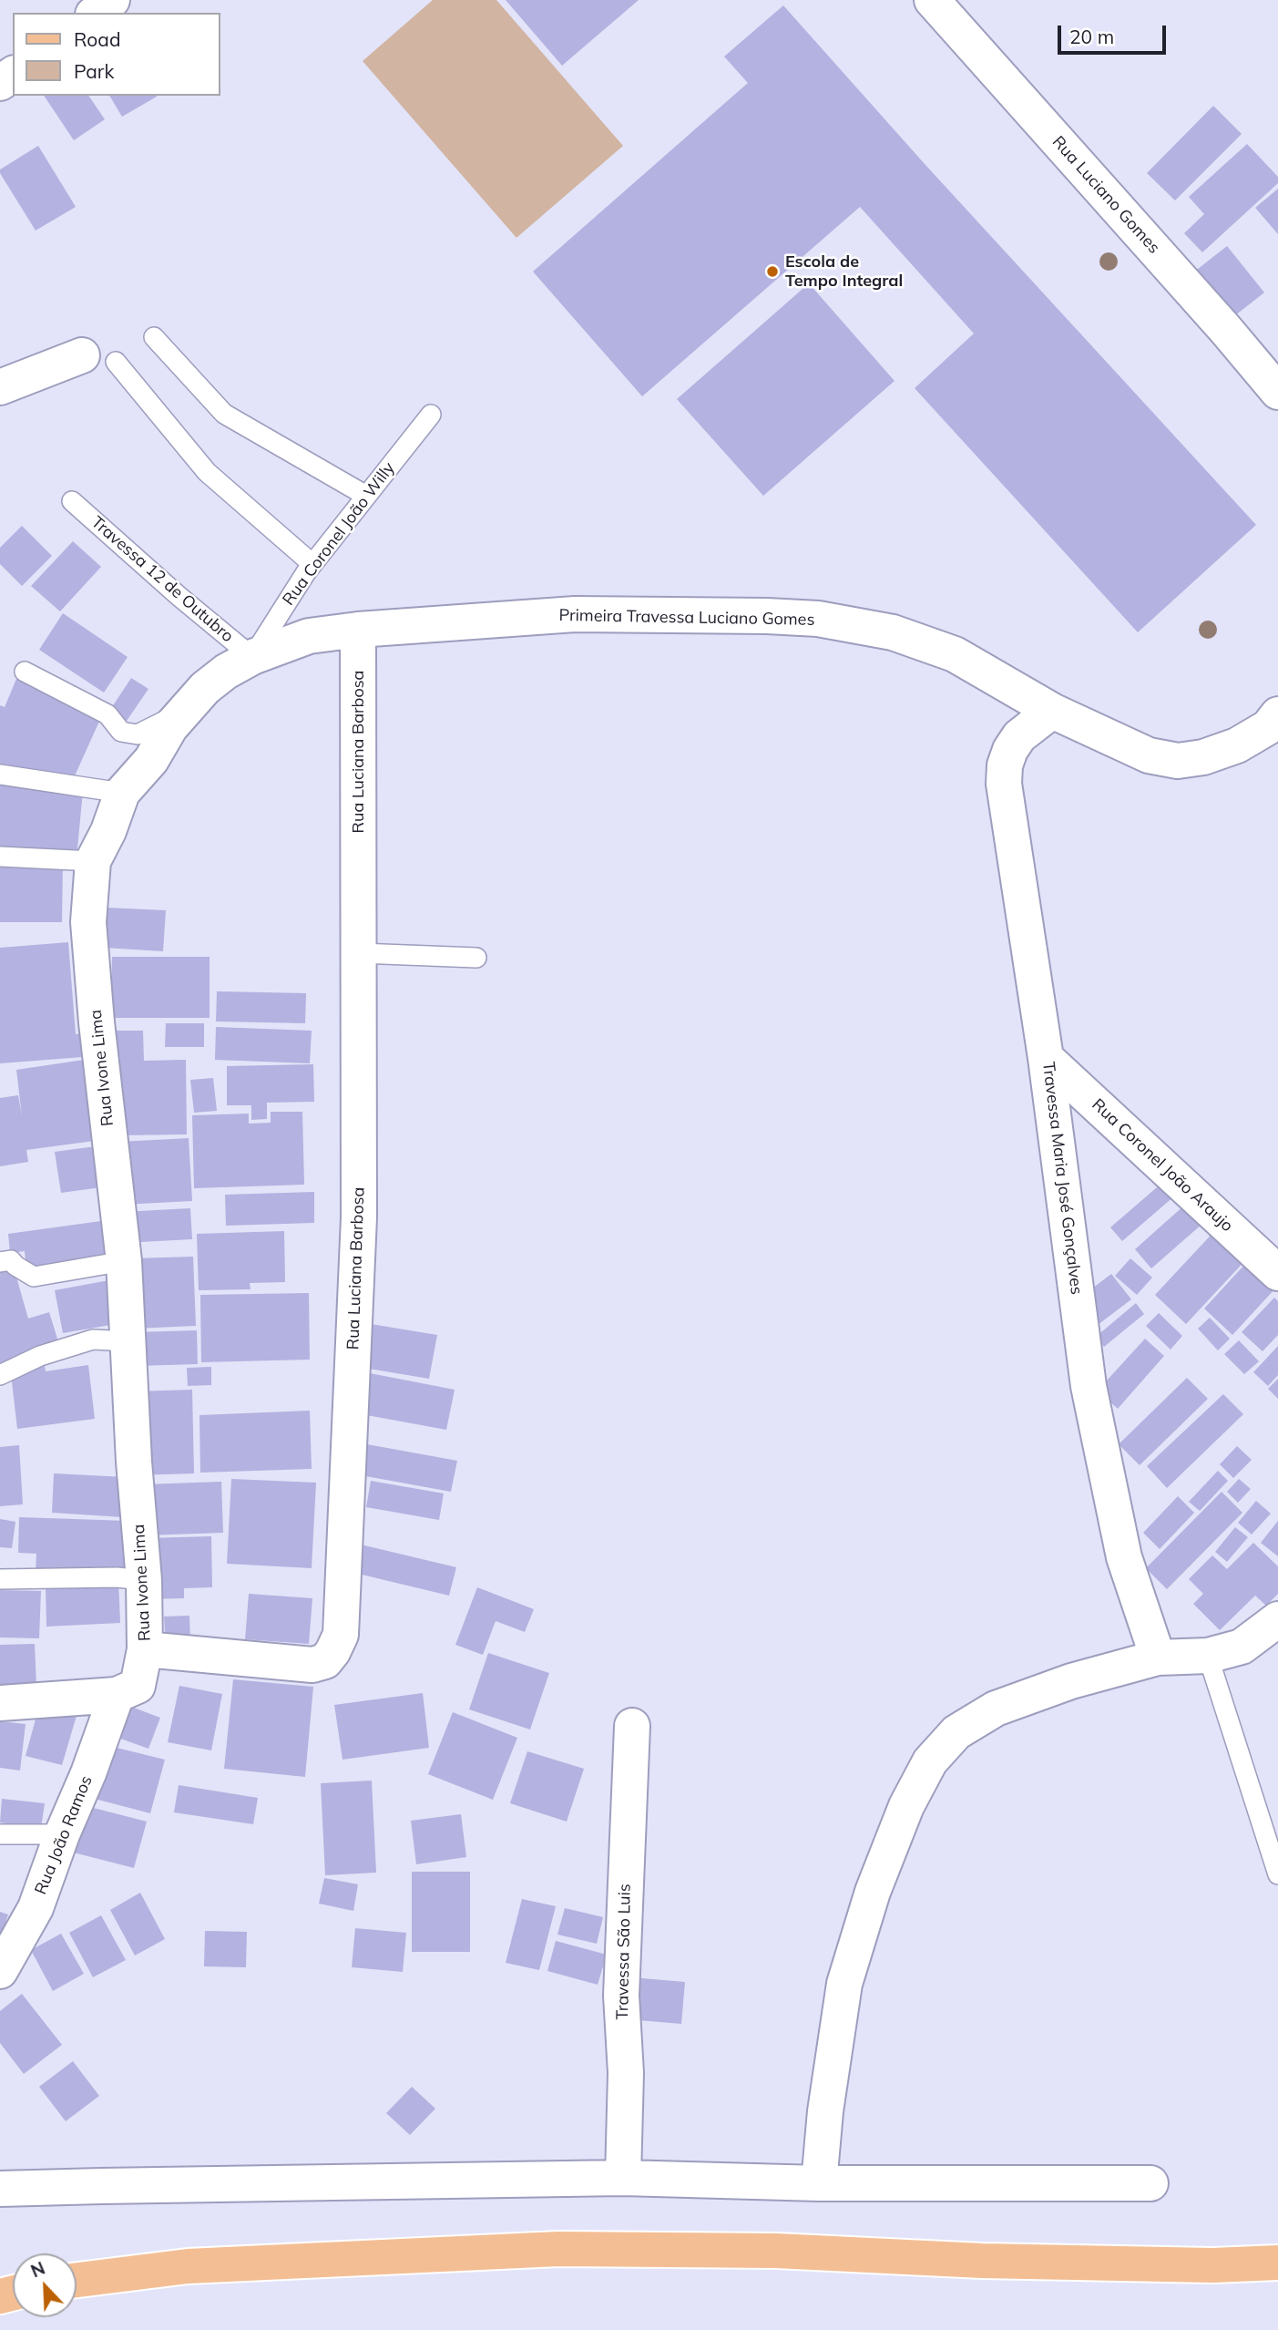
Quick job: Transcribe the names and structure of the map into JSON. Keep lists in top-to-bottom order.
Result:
{
  "streets": {
    "street": [
      "Rua Luciano Gomes",
      "Primeira Travessa Luciano Gomes",
      "Rua Luciana Barbosa",
      "Rua Ivone Lima",
      "Rua Coronel João Araujo",
      "Travessa Maria José Gonçalves",
      "Rua João Ramos",
      "Travessa São Luis"
    ],
    "lane": ["Rua Coronel João Willy", "Travessa 12 de Outubro"]
  },
  "crossings": [
    ["Rua Coronel João Willy", "Travessa 12 de Outubro"],
    ["Rua Coronel João Willy", "Rua Ivone Lima"],
    ["Travessa 12 de Outubro", "Rua Ivone Lima"],
    ["Primeira Travessa Luciano Gomes", "Rua Luciana Barbosa"],
    ["Primeira Travessa Luciano Gomes", "Rua Ivone Lima"],
    ["Primeira Travessa Luciano Gomes", "Travessa Maria José Gonçalves"],
    ["Rua Luciana Barbosa", "Rua Ivone Lima"],
    ["Rua Coronel João Araujo", "Travessa Maria José Gonçalves"]
  ],
  "places": ["Escola de Tempo Integral"],
  "legend": ["Road", "Park"],
  "scale_bar": "20 m",
  "north": "top left"
}
